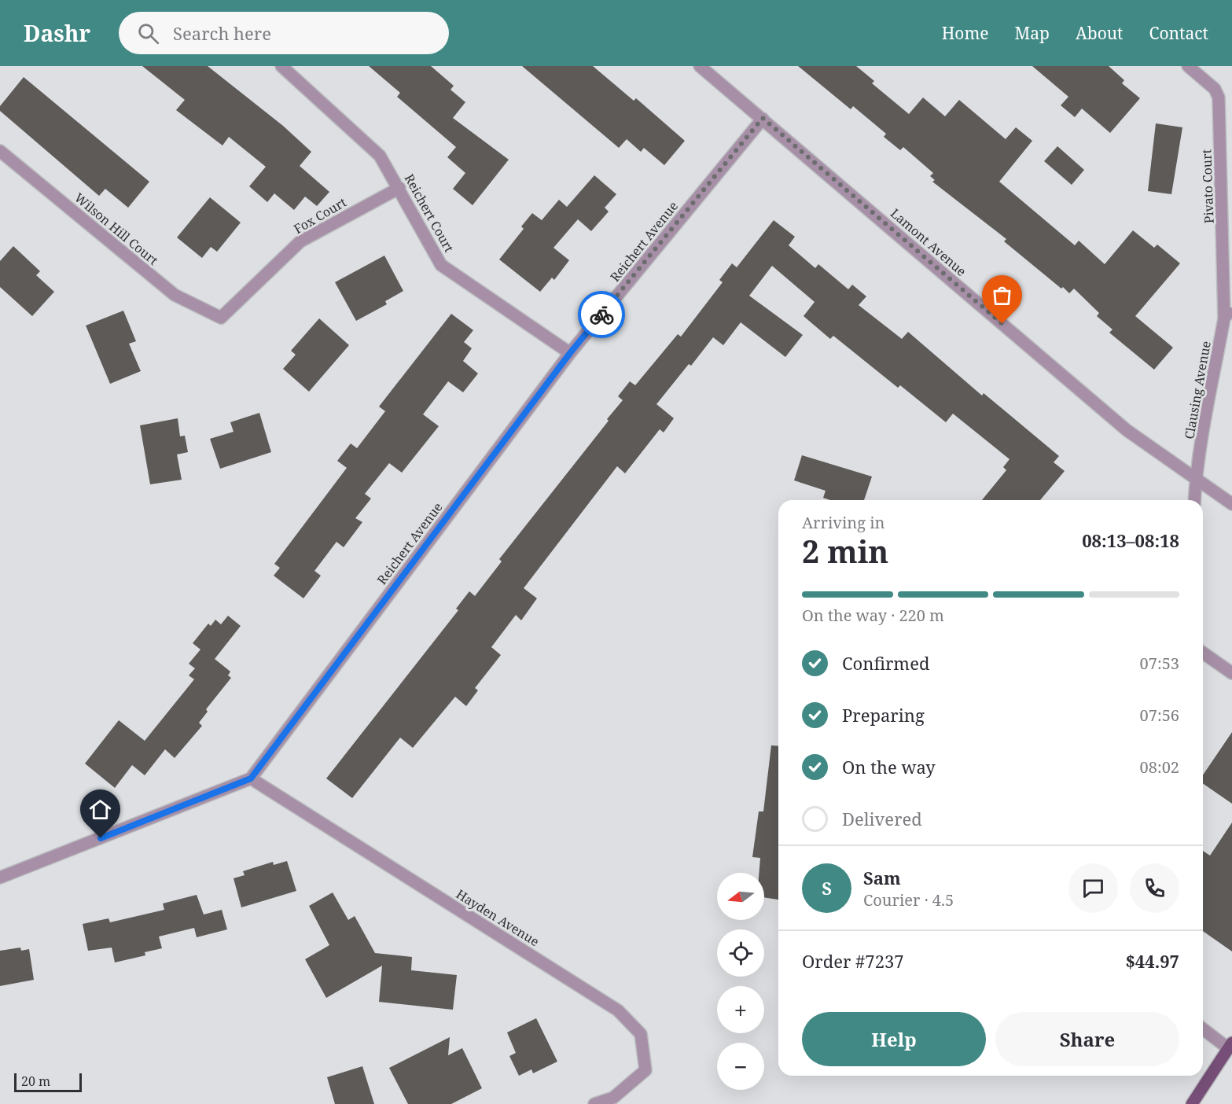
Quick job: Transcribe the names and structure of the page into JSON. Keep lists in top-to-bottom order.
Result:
{
  "streets": {
    "street": [
      "Pivato Court",
      "Reichert Court",
      "Fox Court",
      "Wilson Hill Court",
      "Reichert Avenue",
      "Lamont Avenue",
      "Clausing Avenue",
      "Hayden Avenue"
    ]
  },
  "crossings": [
    ["Pivato Court", "Clausing Avenue"],
    ["Reichert Court", "Fox Court"],
    ["Reichert Court", "Reichert Avenue"],
    ["Fox Court", "Wilson Hill Court"],
    ["Reichert Avenue", "Lamont Avenue"],
    ["Reichert Avenue", "Hayden Avenue"],
    ["Lamont Avenue", "Clausing Avenue"]
  ],
  "scale_bar": "20 m",
  "north": "left",
  "page": {
    "header": "Dashr",
    "search": "Search here",
    "nav": [
      "Home",
      "Map",
      "About",
      "Contact"
    ],
    "heading": ["2 min", "Arriving in", "08:13–08:18"],
    "panel": [
      "Sam",
      "Courier · 4.5",
      "Order #7237",
      "$44.97"
    ],
    "bar": "On the way · 220 m",
    "list": [
      ["Confirmed", "07:53"],
      ["Preparing", "07:56"],
      ["On the way", "08:02"],
      "Delivered"
    ],
    "round": "S",
    "map_buttons": ["+", "−"],
    "buttons": ["Help", "Share"],
    "scale": "20 m"
  }
}
